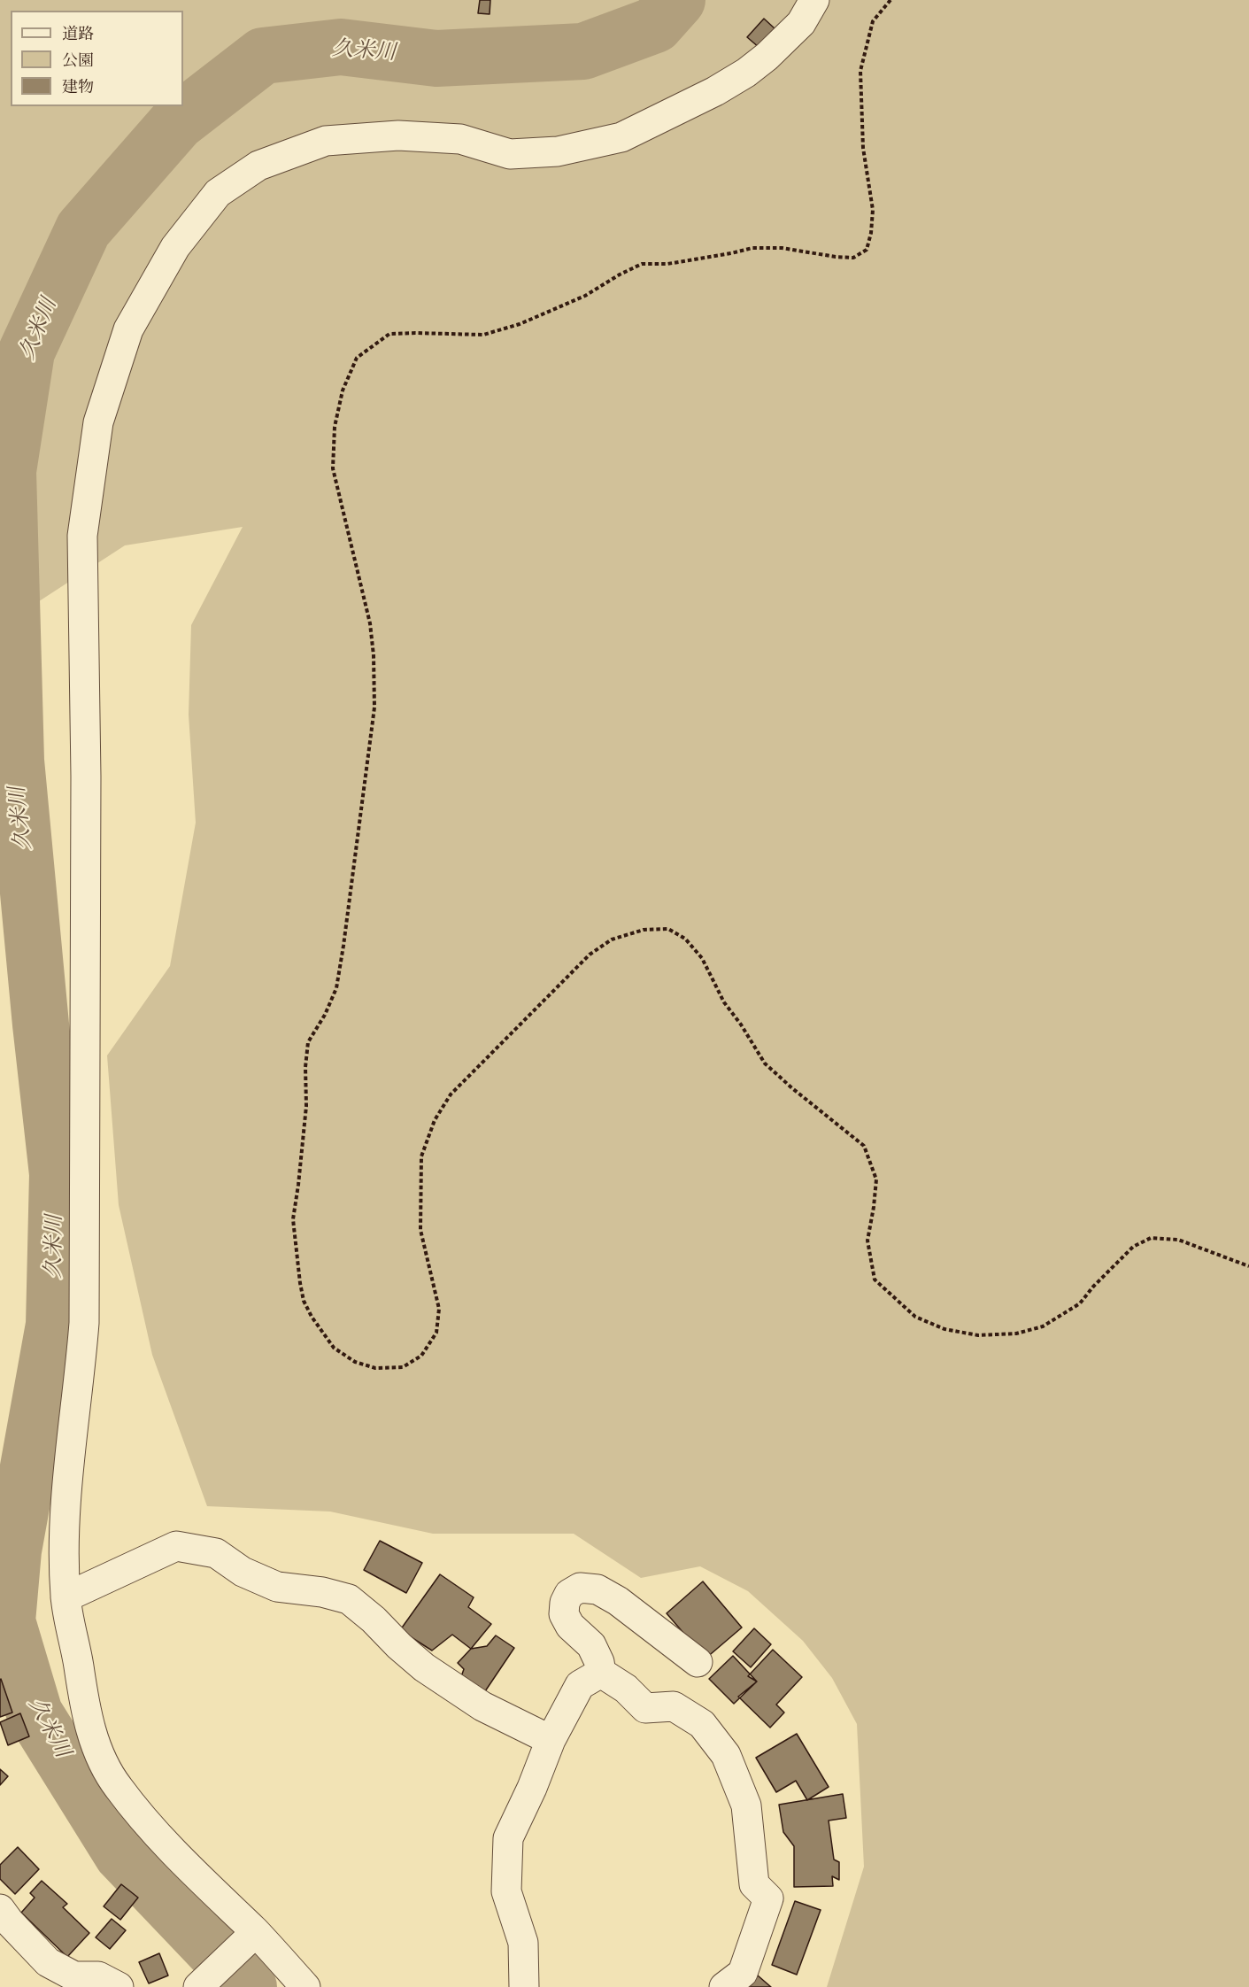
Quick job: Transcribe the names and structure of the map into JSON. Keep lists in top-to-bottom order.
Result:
{
  "water": ["久米川"],
  "legend": ["道路", "公園", "建物"]
}
